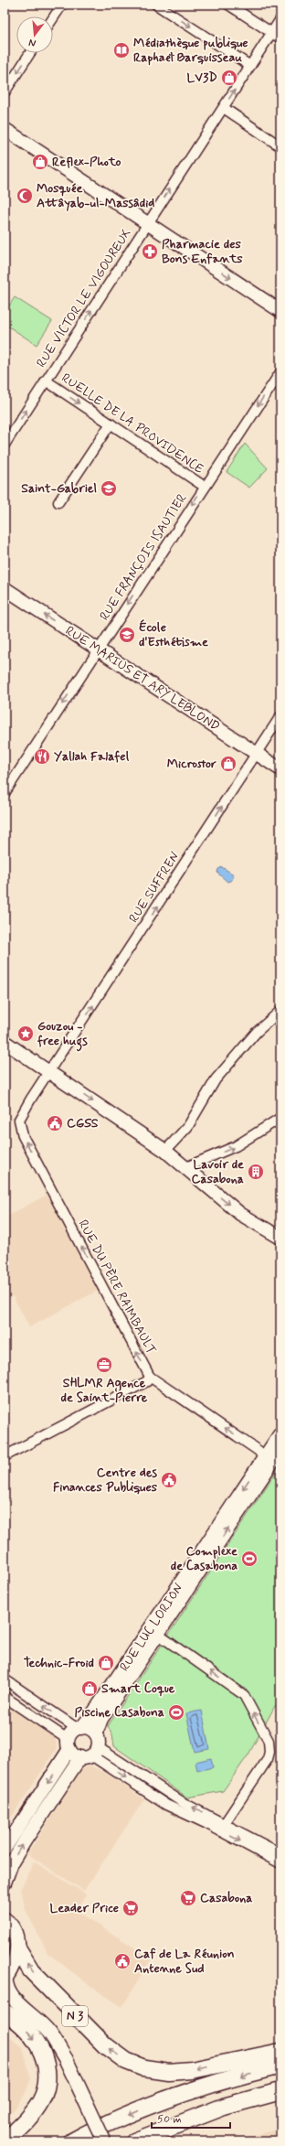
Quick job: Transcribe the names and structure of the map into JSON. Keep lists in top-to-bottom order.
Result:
{
  "streets": {
    "highway": ["N 3"],
    "street": [
      "RUE VICTOR LE VIGOUREUX",
      "RUELLE DE LA PROVIDENCE",
      "RUE FRANÇOIS ISAUTIER",
      "RUE MARIUS ET ARY LEBLOND",
      "RUE SUFFREN",
      "RUE DU PÈRE RAIMBAULT",
      "RUE LUC LORION"
    ]
  },
  "crossings": [
    ["RUE VICTOR LE VIGOUREUX", "RUELLE DE LA PROVIDENCE"],
    ["RUELLE DE LA PROVIDENCE", "RUE FRANÇOIS ISAUTIER"],
    ["RUE FRANÇOIS ISAUTIER", "RUE MARIUS ET ARY LEBLOND"],
    ["RUE MARIUS ET ARY LEBLOND", "RUE SUFFREN"],
    ["RUE SUFFREN", "RUE DU PÈRE RAIMBAULT"],
    ["RUE DU PÈRE RAIMBAULT", "RUE LUC LORION"]
  ],
  "one_way": [
    "RUE VICTOR LE VIGOUREUX",
    "RUELLE DE LA PROVIDENCE",
    "RUE FRANÇOIS ISAUTIER",
    "RUE SUFFREN",
    "RUE DU PÈRE RAIMBAULT"
  ],
  "places": {
    "library": ["Médiathèque publique Raphaël Barquisseau"],
    "shop": [
      "LV3D",
      "Reflex-Photo",
      "Microstor",
      "Technic-Froid",
      "Smart Coque"
    ],
    "mosque": ["Mosquée Attâyab-ul-Massâdid"],
    "pharmacy": ["Pharmacie des Bons Enfants"],
    "school or university": ["Saint-Gabriel", "École d'Esthétisme"],
    "restaurant": ["Yallah Falafel"],
    "place": ["Gouzou - free hugs"],
    "public building": ["CGSS", "Centre des Finances Publiques", "Caf de La Réunion Antenne Sud"],
    "building": ["Lavoir de Casabona"],
    "office": ["SHLMR Agence de Saint-Pierre"],
    "sports": ["Complexe de Casabona", "Piscine Casabona"],
    "supermarket": ["Casabona", "Leader Price"]
  },
  "scale_bar": "50 m",
  "north": "bottom"
}
